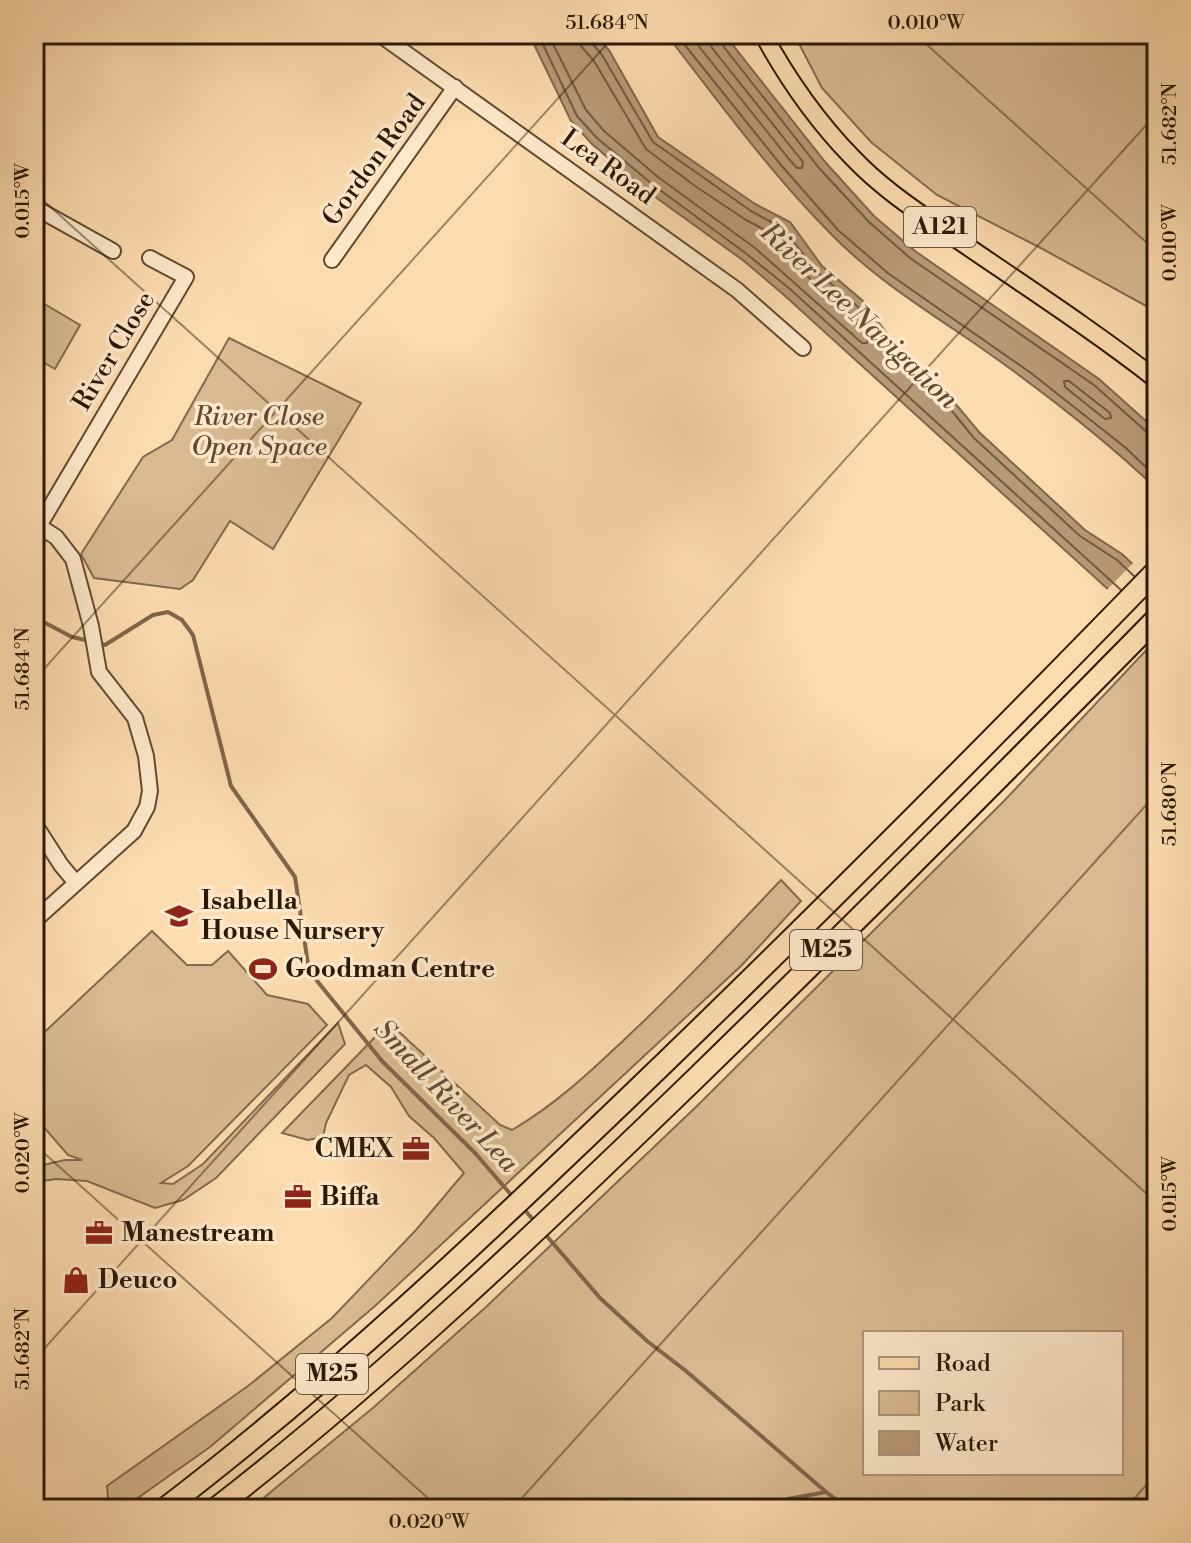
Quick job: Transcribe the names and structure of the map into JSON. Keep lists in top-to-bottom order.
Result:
{
  "streets": {
    "highway": ["M25"],
    "main road": ["A121"],
    "street": ["Gordon Road", "Lea Road", "River Close"]
  },
  "crossings": [
    ["Gordon Road", "Lea Road"]
  ],
  "water": ["River Lee Navigation", "Small River Lea"],
  "parks": ["River Close Open Space"],
  "places": {
    "school or university": ["Isabella House Nursery"],
    "sports": ["Goodman Centre"],
    "office": ["CMEX", "Biffa", "Manestream"],
    "shop": ["Deuco"]
  },
  "legend": ["Road", "Park", "Water"],
  "coordinates": [
    "51.684°N",
    "0.010°W",
    "51.682°N",
    "0.015°W",
    "51.680°N",
    "0.020°W"
  ]
}
